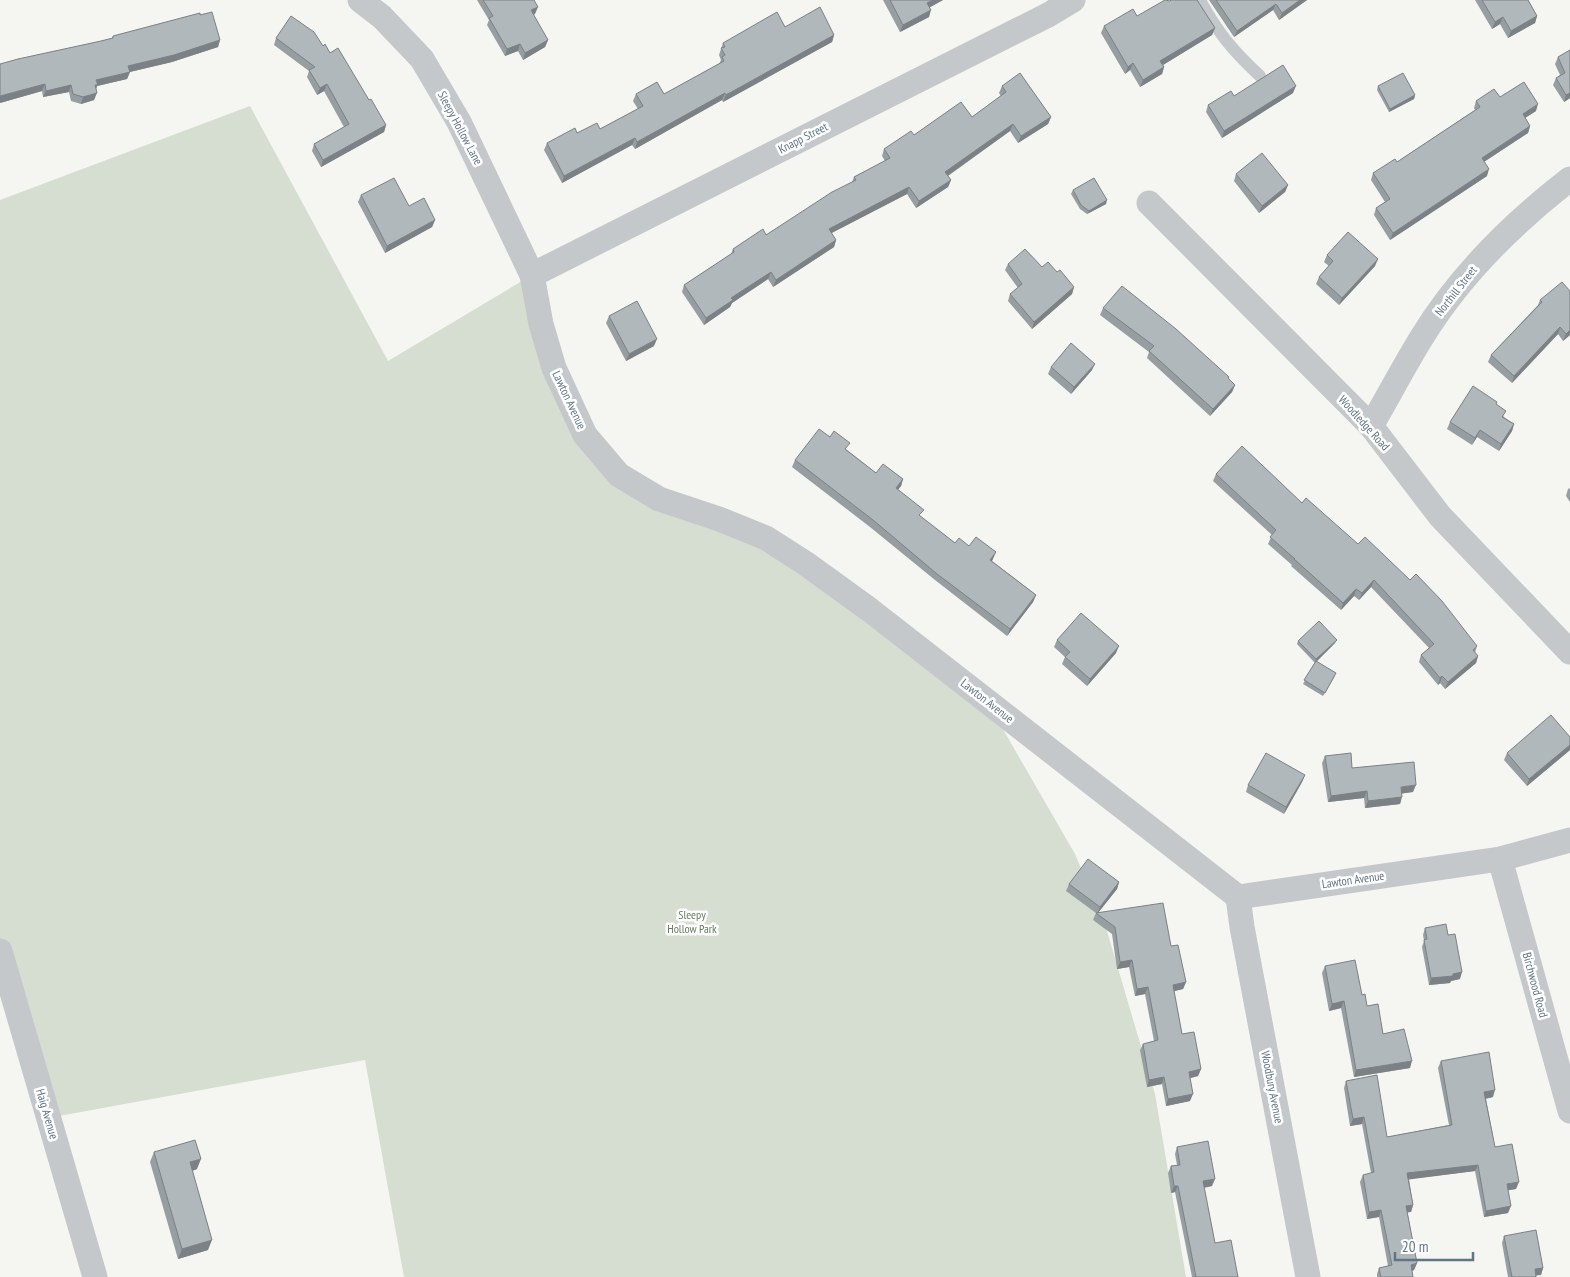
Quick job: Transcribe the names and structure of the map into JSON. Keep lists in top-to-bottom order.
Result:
{
  "streets": {
    "street": [
      "Sleepy Hollow Lane",
      "Knapp Street",
      "Northill Street",
      "Lawton Avenue",
      "Woodledge Road",
      "Birchwood Road",
      "Woodbury Avenue",
      "Haig Avenue"
    ]
  },
  "crossings": [
    ["Sleepy Hollow Lane", "Knapp Street"],
    ["Sleepy Hollow Lane", "Lawton Avenue"],
    ["Knapp Street", "Lawton Avenue"],
    ["Northill Street", "Woodledge Road"],
    ["Lawton Avenue", "Birchwood Road"],
    ["Lawton Avenue", "Woodbury Avenue"]
  ],
  "parks": ["Sleepy Hollow Park"],
  "scale_bar": "20 m"
}
